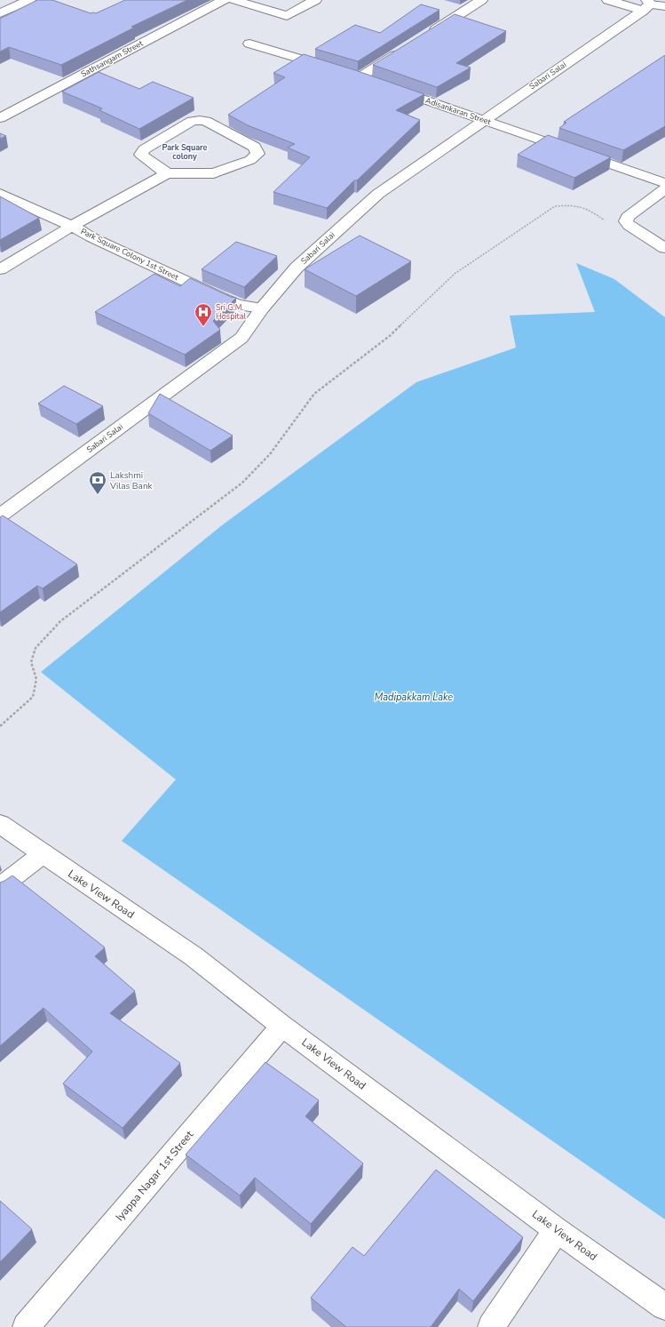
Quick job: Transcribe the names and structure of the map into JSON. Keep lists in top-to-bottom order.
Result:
{
  "streets": {
    "street": [
      "Sathsangam Street",
      "Sabari Salai",
      "Adisankaran Street",
      "Park Square Colony 1st Street",
      "Lake View Road",
      "Iyappa Nagar 1st Street"
    ]
  },
  "crossings": [
    ["Sabari Salai", "Adisankaran Street"],
    ["Sabari Salai", "Park Square Colony 1st Street"],
    ["Lake View Road", "Iyappa Nagar 1st Street"]
  ],
  "districts": ["Park Square colony"],
  "water": ["Madipakkam Lake"],
  "places": {
    "hospital": ["Sri G.M. Hospital"],
    "bank": ["Lakshmi Vilas Bank"]
  }
}
